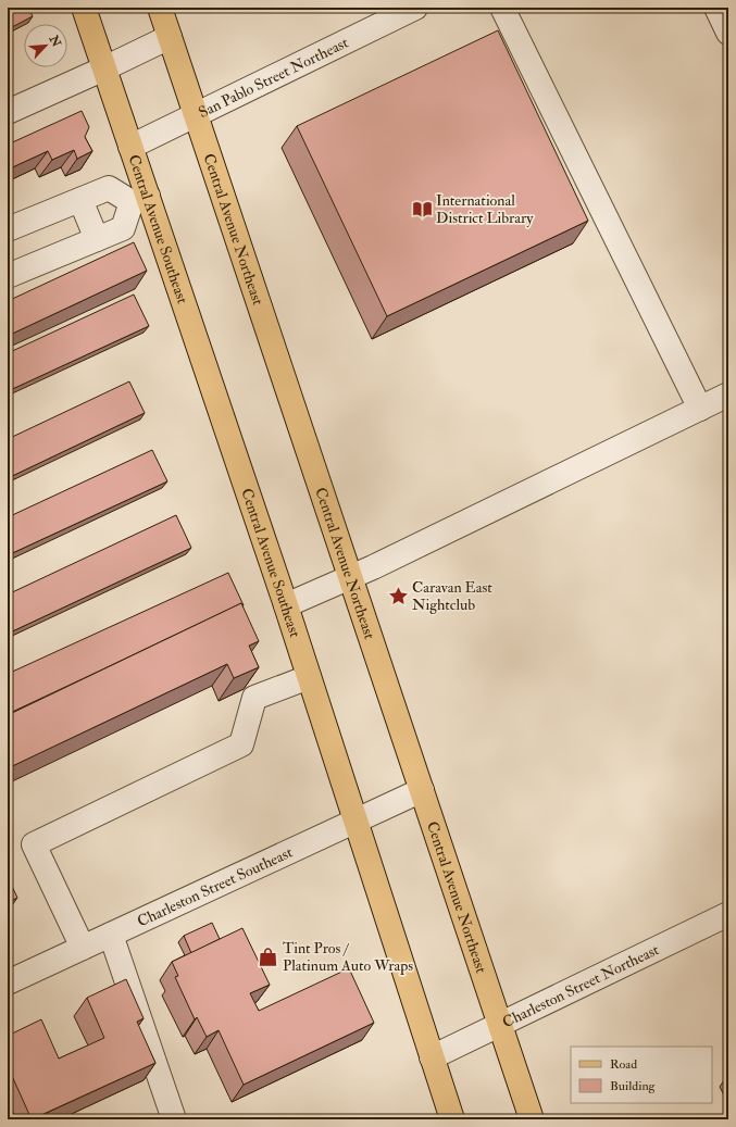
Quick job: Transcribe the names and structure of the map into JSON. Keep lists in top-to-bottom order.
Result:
{
  "streets": {
    "main road": ["Central Avenue Southeast", "Central Avenue Northeast"],
    "street": ["San Pablo Street Northeast", "Charleston Street Southeast", "Charleston Street Northeast"]
  },
  "crossings": [
    ["San Pablo Street Northeast", "Central Avenue Southeast"],
    ["San Pablo Street Northeast", "Central Avenue Northeast"],
    ["Central Avenue Southeast", "Charleston Street Southeast"],
    ["Central Avenue Southeast", "Charleston Street Northeast"],
    ["Central Avenue Northeast", "Charleston Street Southeast"],
    ["Central Avenue Northeast", "Charleston Street Northeast"]
  ],
  "places": {
    "library": ["International District Library"],
    "place": ["Caravan East Nightclub"],
    "shop": ["Tint Pros / Platinum Auto Wraps"]
  },
  "legend": ["Road", "Building"],
  "north": "top right"
}
